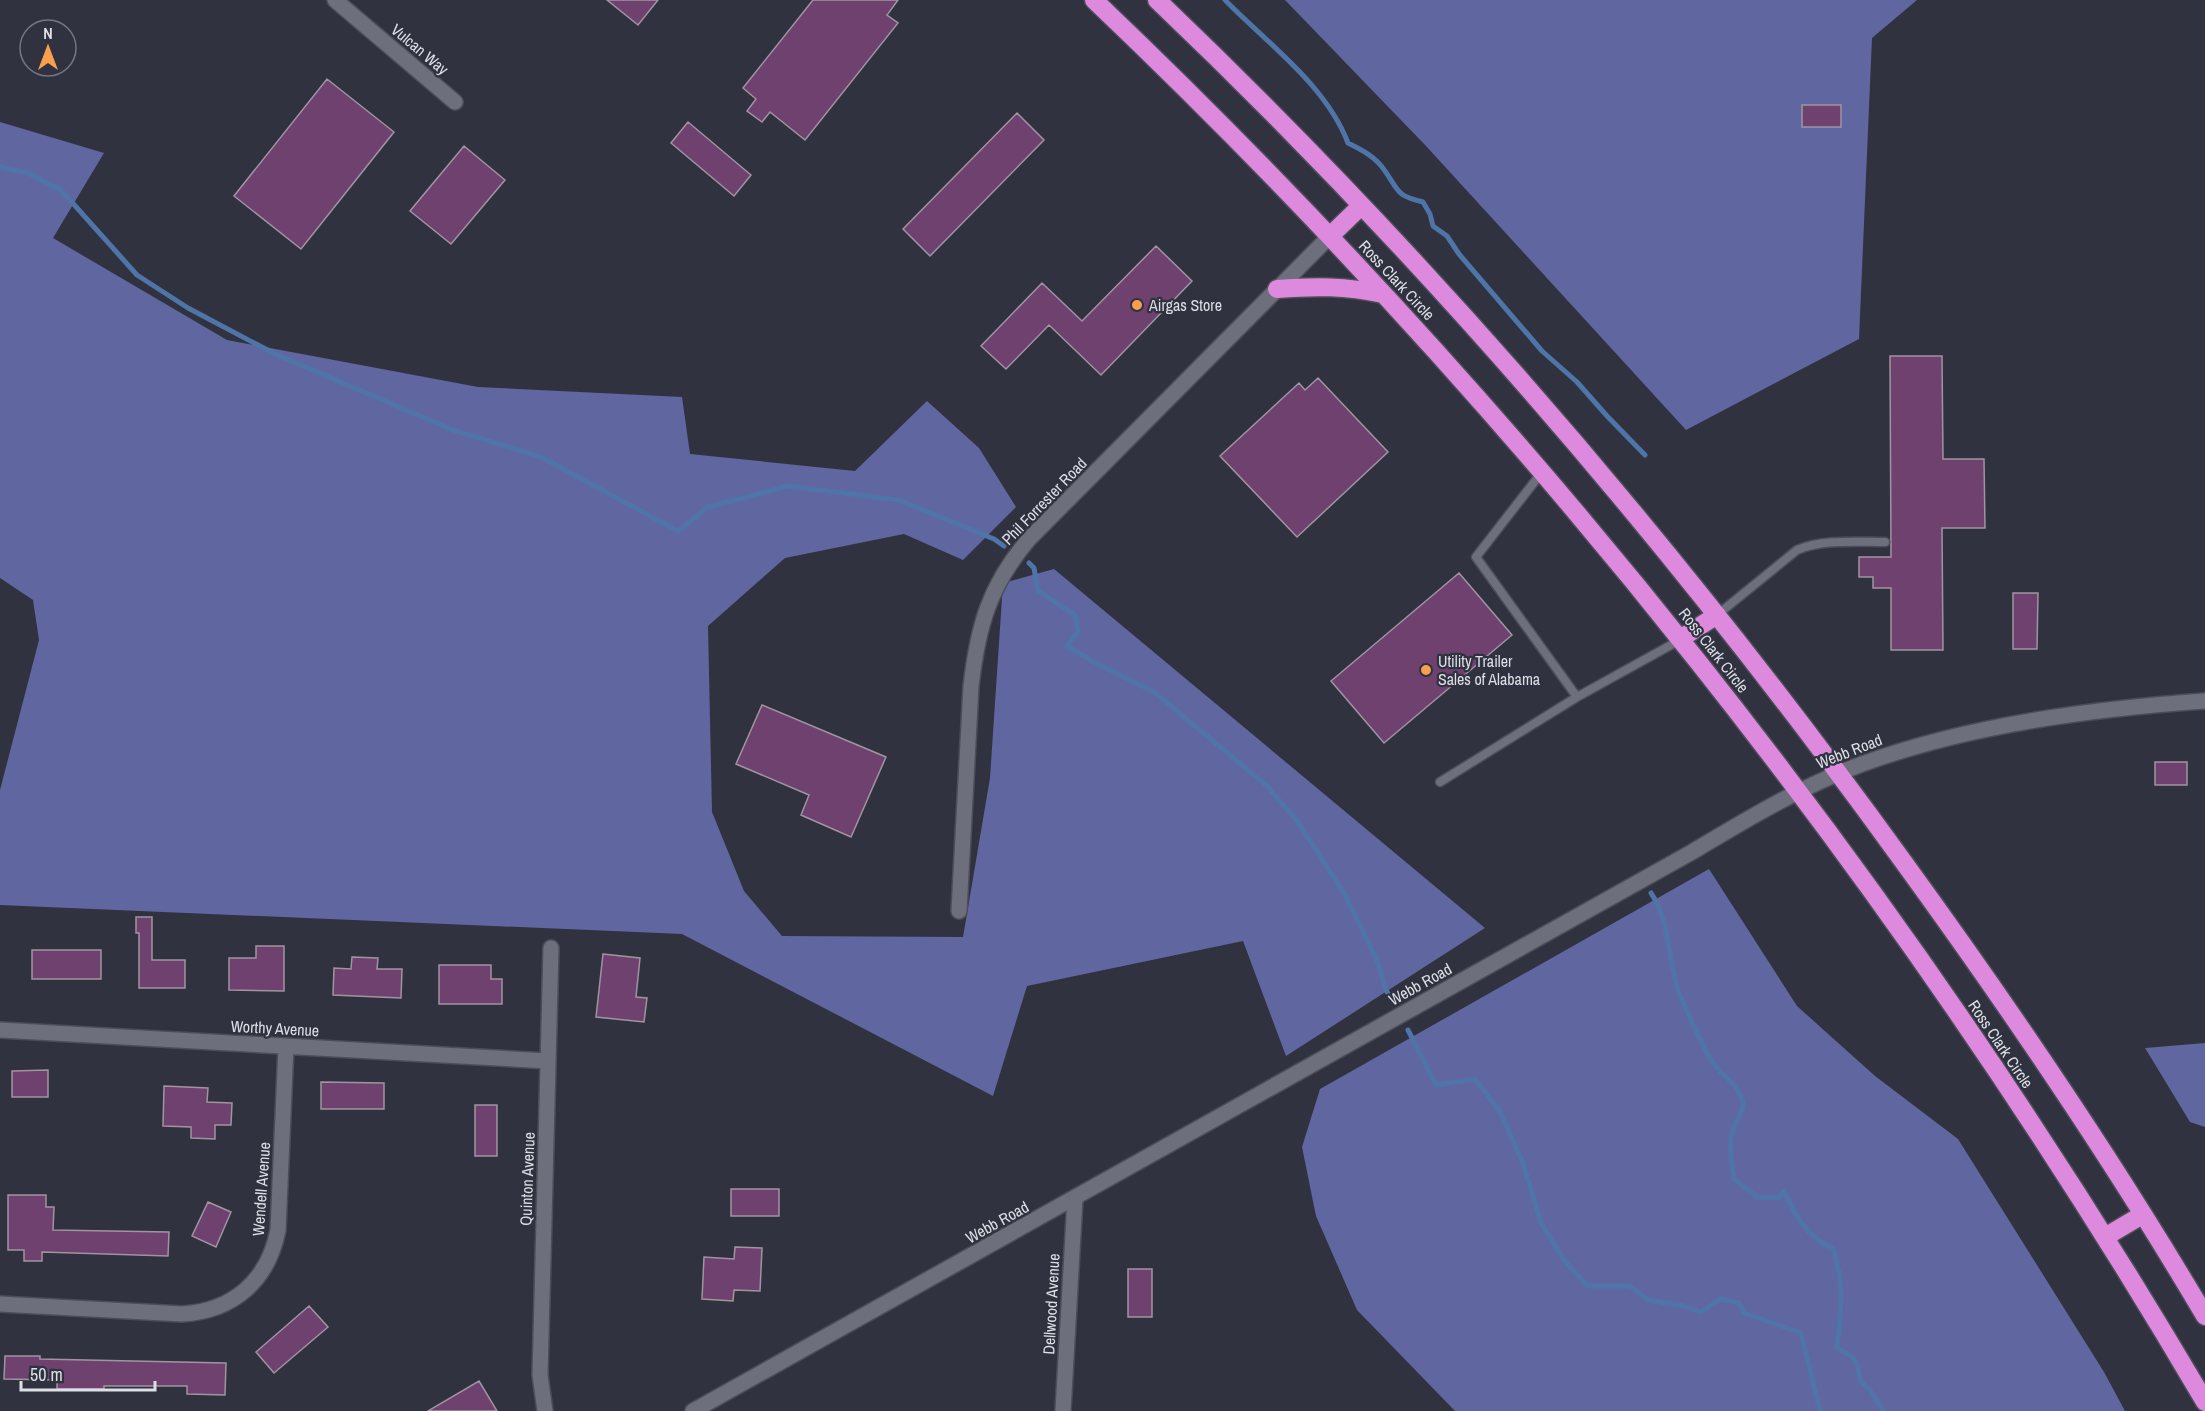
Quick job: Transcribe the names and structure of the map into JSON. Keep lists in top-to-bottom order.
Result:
{
  "streets": {
    "highway": ["Ross Clark Circle"],
    "street": [
      "Vulcan Way",
      "Phil Forrester Road",
      "Webb Road",
      "Worthy Avenue",
      "Quinton Avenue",
      "Wendell Avenue",
      "Dellwood Avenue"
    ]
  },
  "crossings": [
    ["Ross Clark Circle", "Phil Forrester Road"],
    ["Ross Clark Circle", "Webb Road"],
    ["Webb Road", "Dellwood Avenue"],
    ["Worthy Avenue", "Quinton Avenue"],
    ["Worthy Avenue", "Wendell Avenue"]
  ],
  "places": ["Airgas Store", "Utility Trailer Sales of Alabama"],
  "scale_bar": "50 m",
  "north": "top"
}
